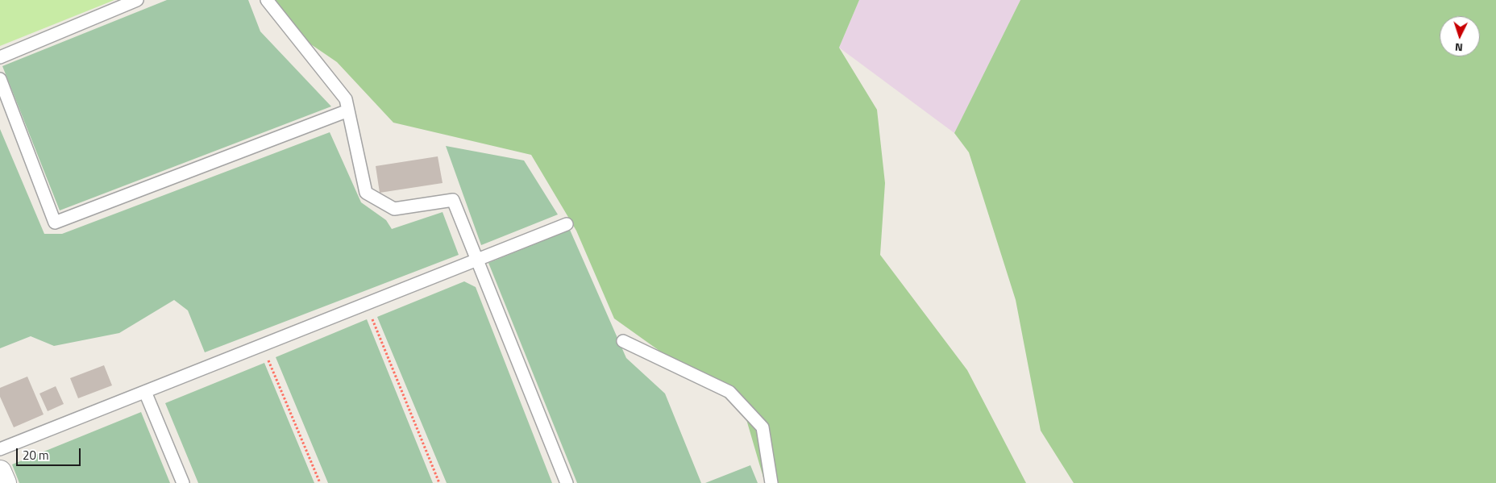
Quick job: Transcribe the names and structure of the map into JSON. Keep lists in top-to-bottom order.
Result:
{
  "scale_bar": "20 m",
  "north": "bottom"
}
